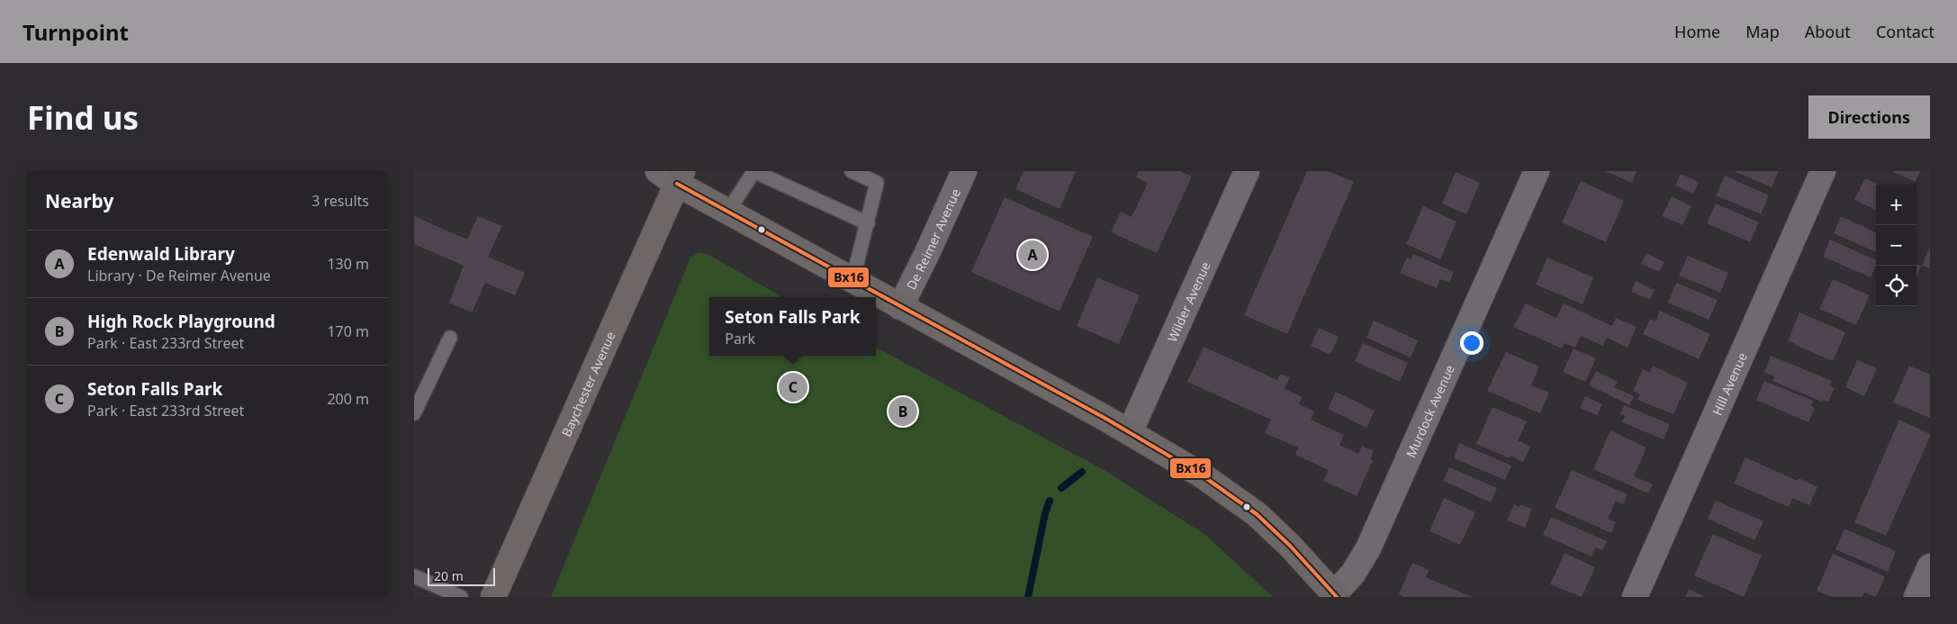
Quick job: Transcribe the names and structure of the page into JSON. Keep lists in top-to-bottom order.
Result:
{
  "streets": {
    "main road": ["Baychester Avenue"],
    "street": [
      "De Reimer Avenue",
      "Wilder Avenue",
      "Hill Avenue",
      "Murdock Avenue"
    ]
  },
  "lines": ["transit line Bx16"],
  "scale_bar": "20 m",
  "page": {
    "header": "Turnpoint",
    "nav": [
      "Home",
      "Map",
      "About",
      "Contact"
    ],
    "buttons": "Directions",
    "title": "Find us",
    "heading": ["Nearby", "3 results"],
    "map_buttons": ["+", "−"],
    "list": [
      {
        "mark": "A",
        "name": "Edenwald Library",
        "note": "Library · De Reimer Avenue",
        "value": "130 m"
      },
      {
        "mark": "B",
        "name": "High Rock Playground",
        "note": "Park · East 233rd Street",
        "value": "170 m"
      },
      {
        "mark": "C",
        "name": "Seton Falls Park",
        "note": "Park · East 233rd Street",
        "value": "200 m"
      }
    ],
    "pins": ["A", "C", "B"],
    "popup": ["Seton Falls Park", "Park"],
    "scale": "20 m"
  }
}
